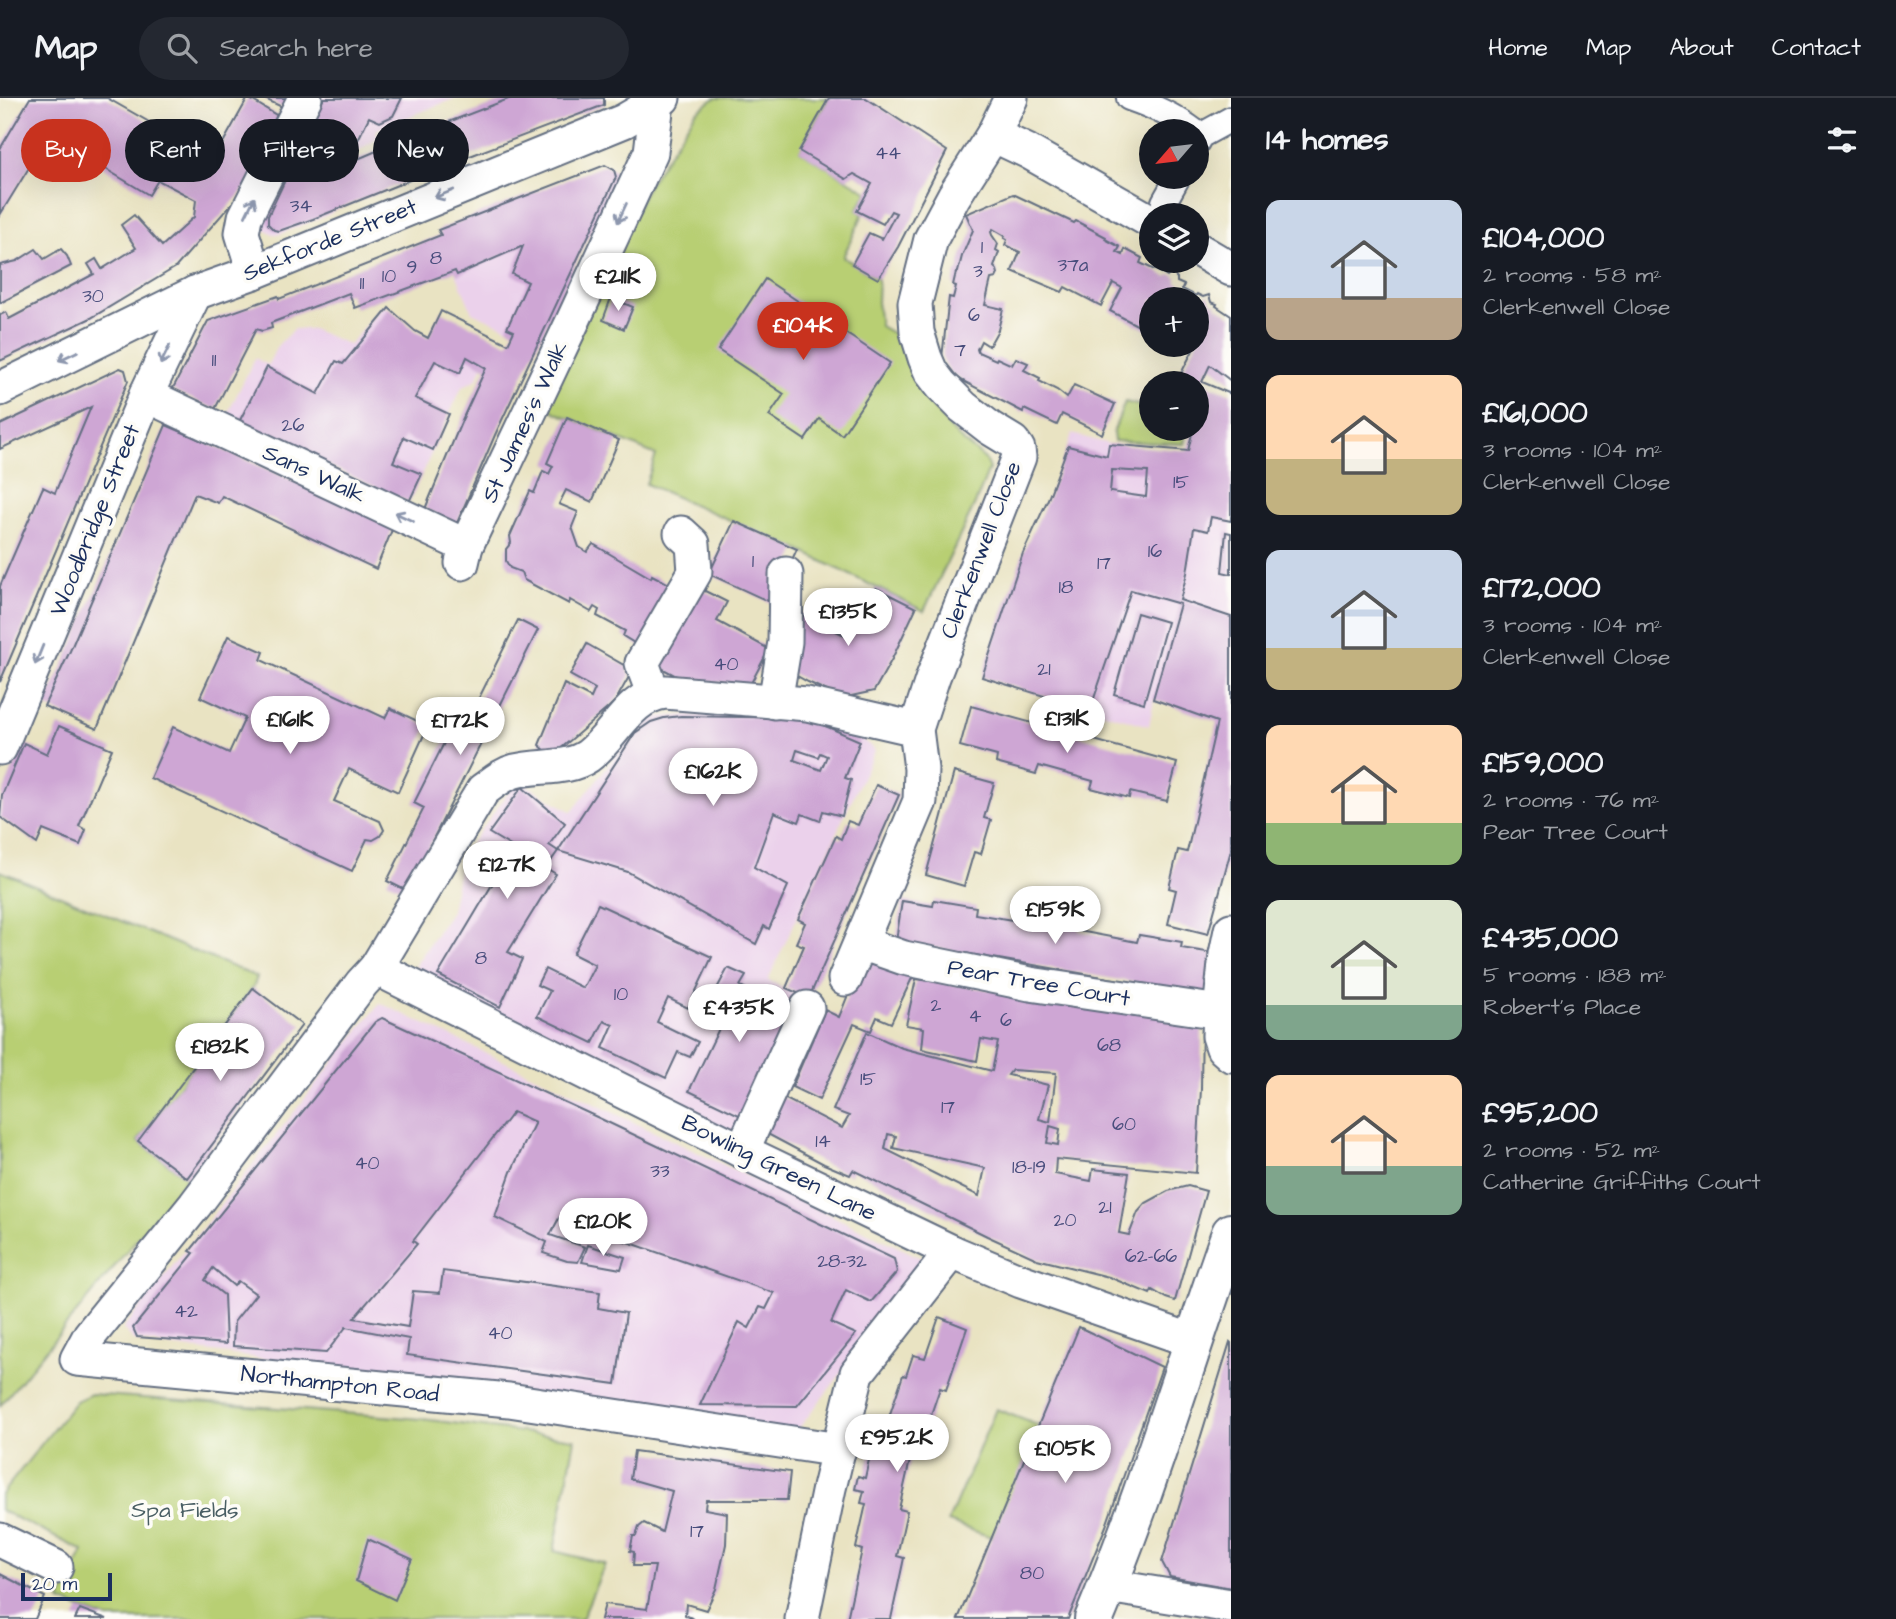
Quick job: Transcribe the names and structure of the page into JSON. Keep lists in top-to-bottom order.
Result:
{
  "streets": {
    "street": [
      "Sekforde Street",
      "St James's Walk",
      "Sans Walk",
      "Woodbridge Street",
      "Clerkenwell Close",
      "Pear Tree Court",
      "Bowling Green Lane",
      "Northampton Road"
    ]
  },
  "crossings": [
    ["Sekforde Street", "St James's Walk"],
    ["Sekforde Street", "Woodbridge Street"],
    ["St James's Walk", "Sans Walk"],
    ["Sans Walk", "Woodbridge Street"],
    ["Clerkenwell Close", "Pear Tree Court"],
    ["Bowling Green Lane", "Northampton Road"]
  ],
  "one_way": [
    "Sekforde Street",
    "St James's Walk",
    "Sans Walk",
    "Woodbridge Street"
  ],
  "parks": ["Spa Fields"],
  "house_numbers": [
    "44",
    "34",
    "1",
    "8",
    "37a",
    "9",
    "3",
    "10",
    "11",
    "30",
    "6",
    "7",
    "11",
    "26",
    "15",
    "16",
    "1",
    "17",
    "18",
    "40",
    "21",
    "8",
    "10",
    "2",
    "4",
    "6",
    "68",
    "15",
    "17",
    "60",
    "14",
    "40",
    "18-19",
    "33",
    "21",
    "20",
    "62-66",
    "28-32",
    "42",
    "40",
    "17",
    "80"
  ],
  "scale_bar": "20 m",
  "north": "bottom left",
  "page": {
    "header": "Map",
    "search": "Search here",
    "nav": [
      "Home",
      "Map",
      "About",
      "Contact"
    ],
    "heading": "14 homes",
    "map_buttons": ["+", "−"],
    "chip": [
      "Buy",
      "Rent",
      "Filters",
      "New"
    ],
    "list": [
      {
        "name": "£104,000",
        "note": "2 rooms · 58 m² · Clerkenwell Close"
      },
      {
        "name": "£161,000",
        "note": "3 rooms · 104 m² · Clerkenwell Close"
      },
      {
        "name": "£172,000",
        "note": "3 rooms · 104 m² · Clerkenwell Close"
      },
      {
        "name": "£159,000",
        "note": "2 rooms · 76 m² · Pear Tree Court"
      },
      {
        "name": "£435,000",
        "note": "5 rooms · 188 m² · Robert's Place"
      },
      {
        "name": "£95,200",
        "note": "2 rooms · 52 m² · Catherine Griffiths Court"
      }
    ],
    "price": [
      "£211K",
      "£104K",
      "£135K",
      "£131K",
      "£161K",
      "£172K",
      "£162K",
      "£127K",
      "£159K",
      "£435K",
      "£182K",
      "£120K",
      "£95.2K",
      "£105K"
    ],
    "scale": "20 m"
  }
}
